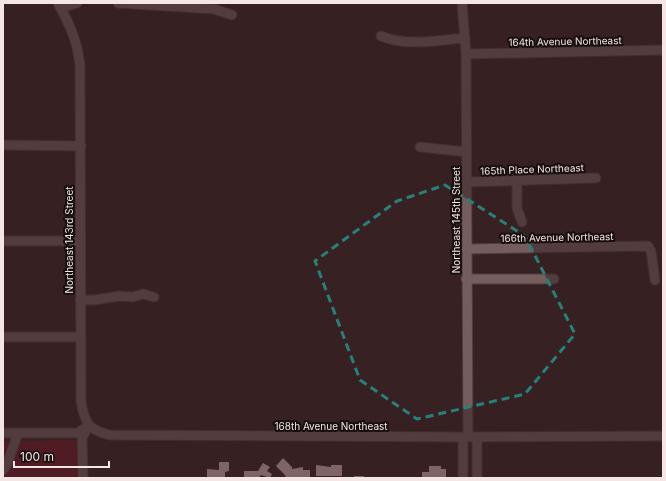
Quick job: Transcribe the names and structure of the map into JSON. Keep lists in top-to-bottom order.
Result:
{
  "streets": {
    "street": [
      "164th Avenue Northeast",
      "165th Place Northeast",
      "Northeast 145th Street",
      "166th Avenue Northeast",
      "Northeast 143rd Street",
      "168th Avenue Northeast"
    ]
  },
  "crossings": [
    ["164th Avenue Northeast", "Northeast 145th Street"],
    ["165th Place Northeast", "Northeast 145th Street"],
    ["Northeast 145th Street", "166th Avenue Northeast"],
    ["Northeast 145th Street", "168th Avenue Northeast"],
    ["Northeast 143rd Street", "168th Avenue Northeast"]
  ],
  "scale_bar": "100 m"
}
